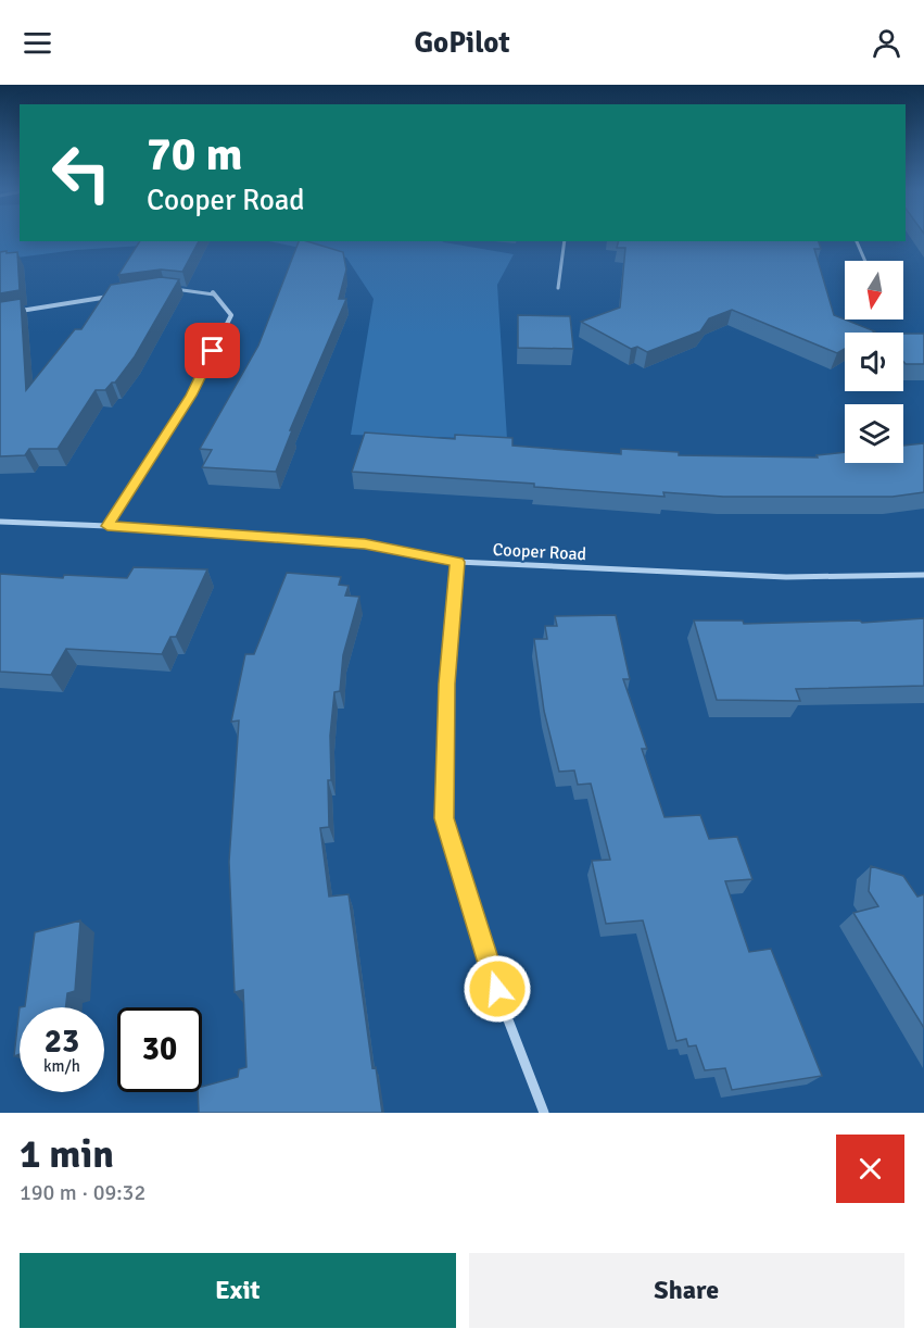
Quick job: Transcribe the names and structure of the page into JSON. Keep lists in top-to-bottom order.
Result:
{
  "streets": {
    "street": ["Cooper Road"]
  },
  "north": "bottom",
  "page": {
    "header": "GoPilot",
    "turn": ["70 m", "Cooper Road"],
    "speed": "23 km/h",
    "limit": "30",
    "heading": ["1 min", "190 m · 09:32"],
    "buttons": ["Exit", "Share"]
  }
}
